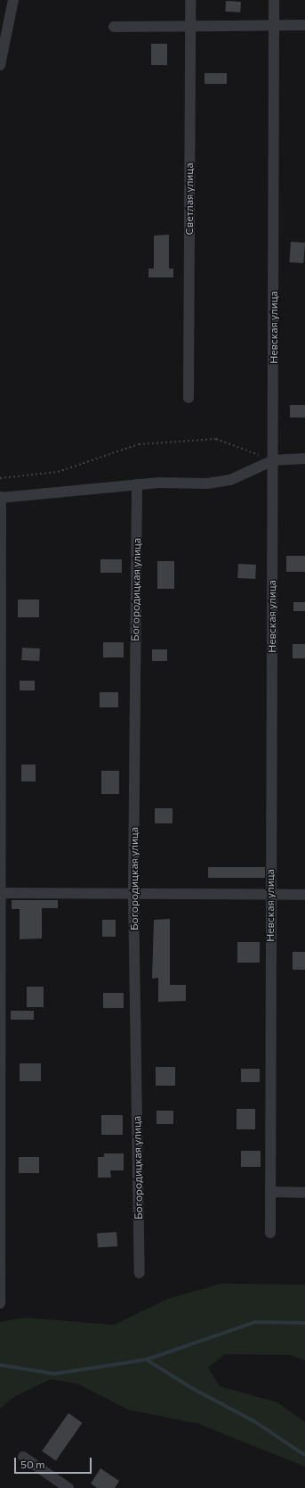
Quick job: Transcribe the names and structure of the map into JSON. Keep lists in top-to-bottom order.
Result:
{
  "streets": {
    "street": ["Светлая улица", "Невская улица", "Богородицкая улица"]
  },
  "scale_bar": "50 m"
}
